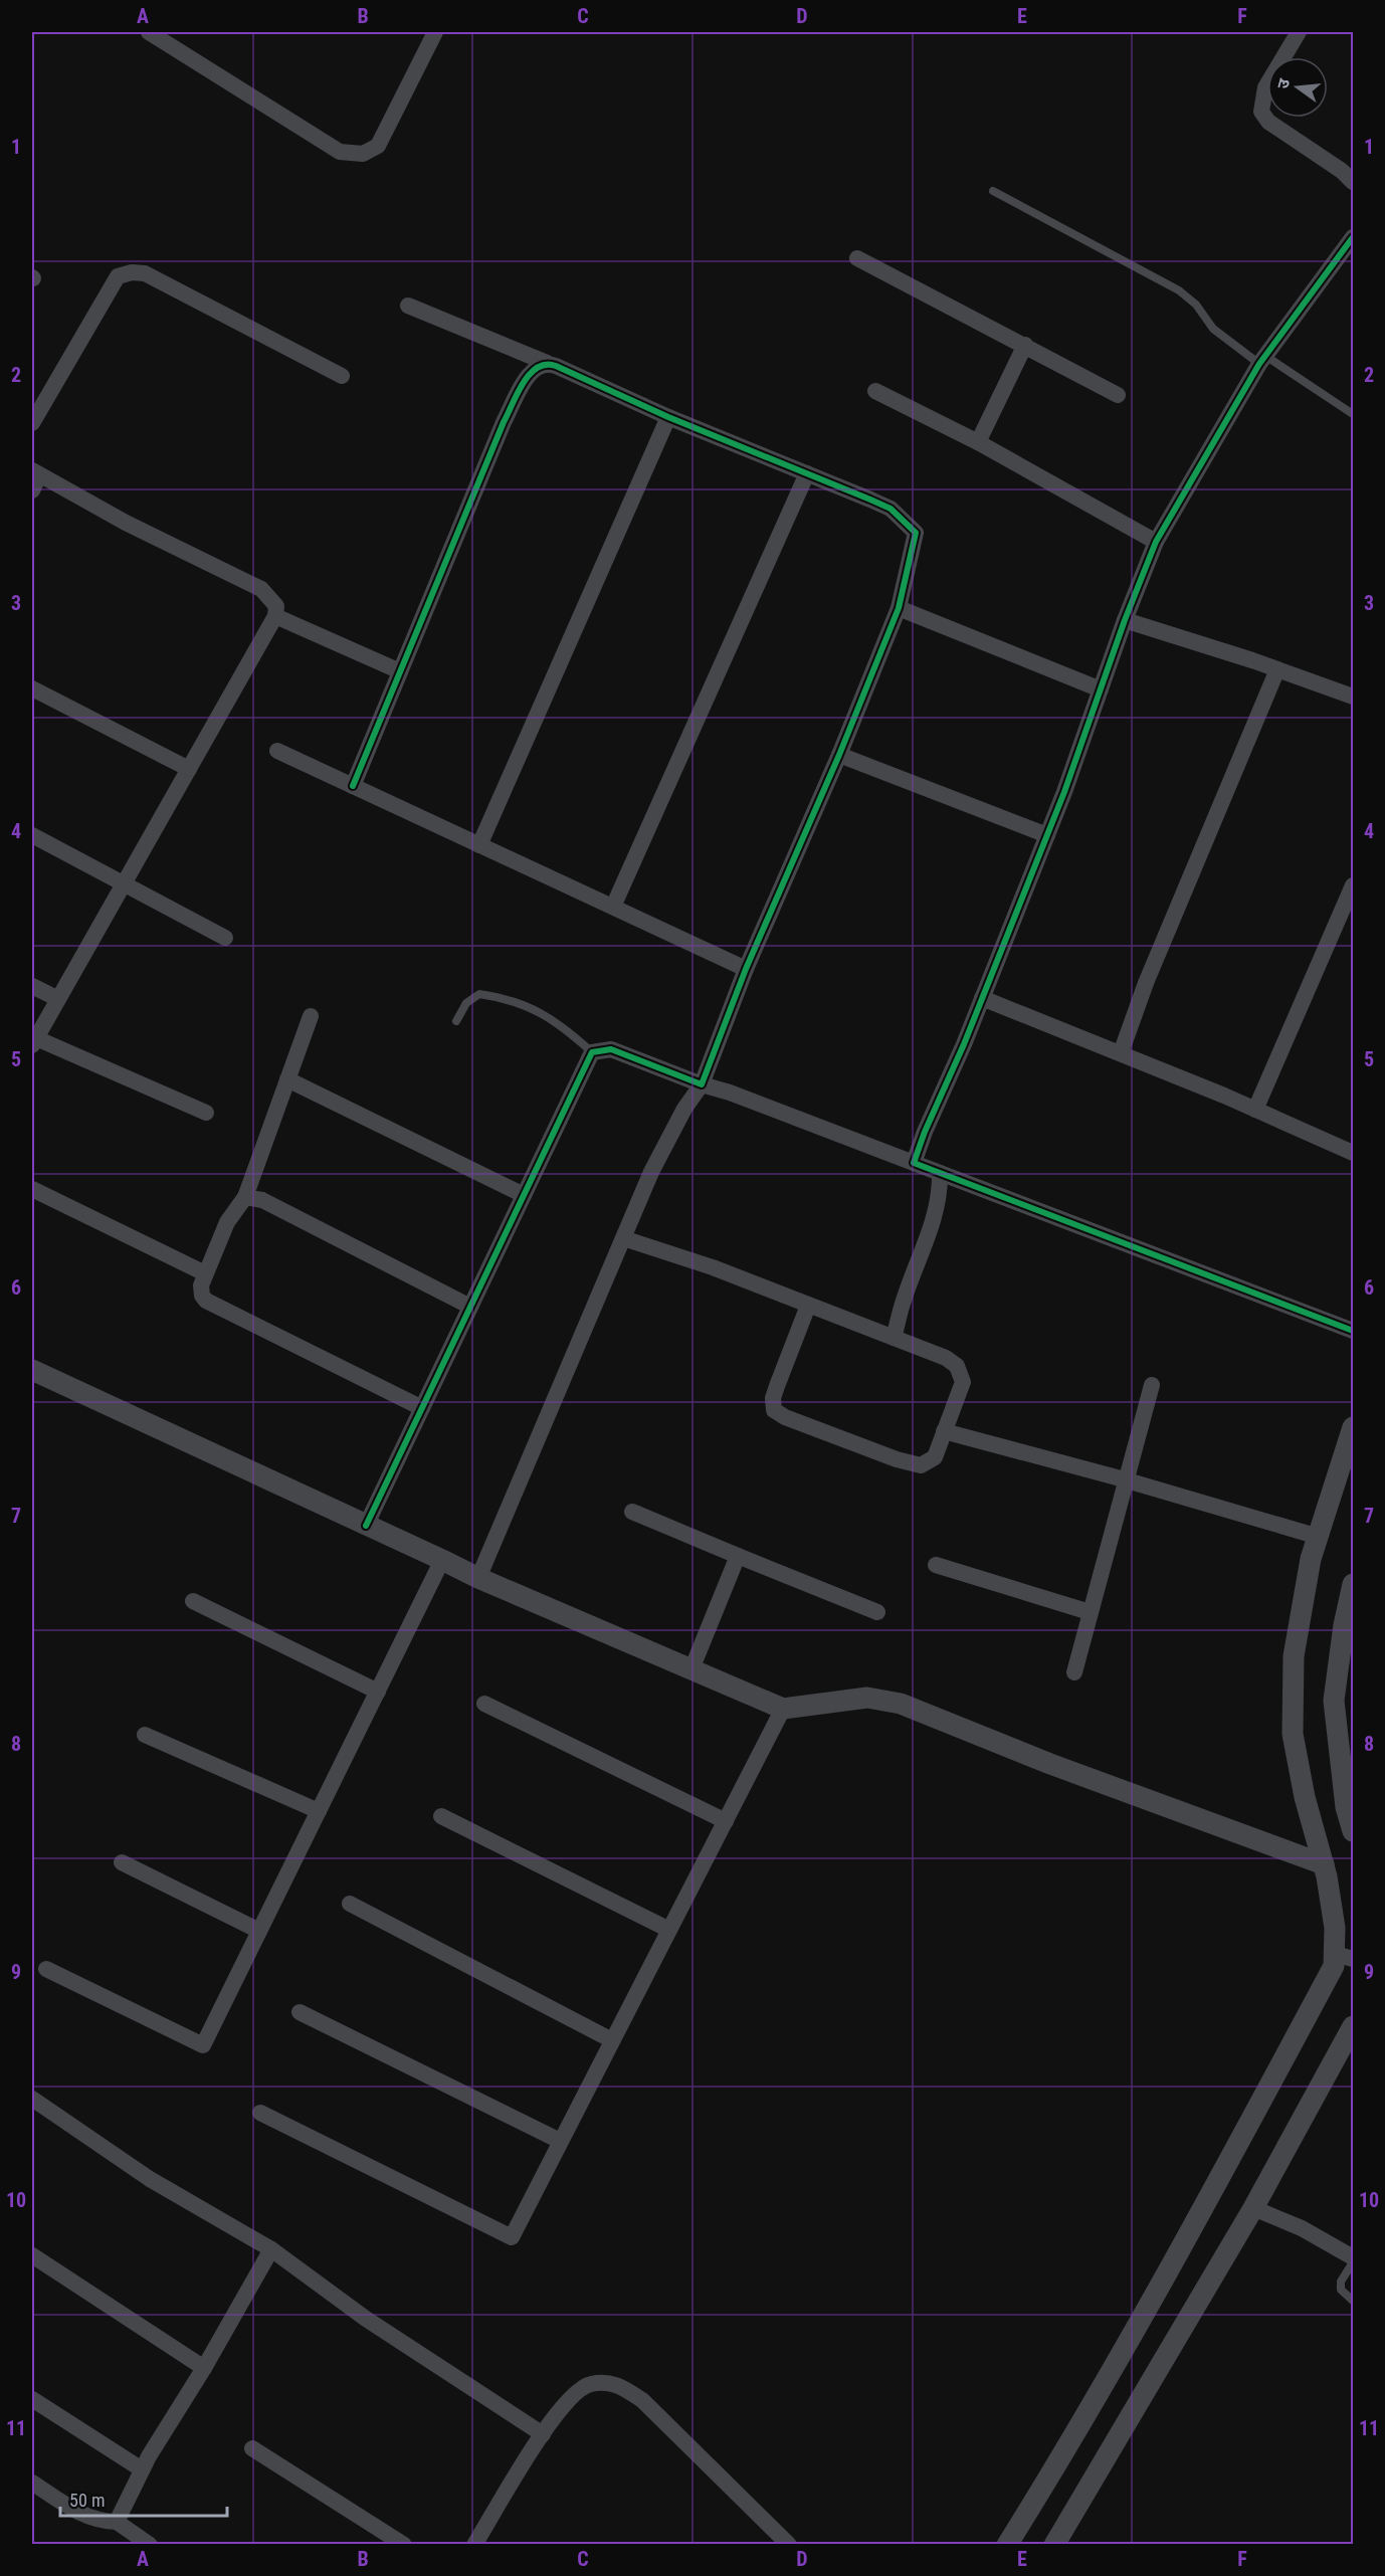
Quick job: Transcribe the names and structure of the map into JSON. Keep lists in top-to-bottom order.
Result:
{
  "scale_bar": "50 m",
  "north": "left",
  "grid": {
    "columns": [
      "A",
      "B",
      "C",
      "D",
      "E",
      "F"
    ],
    "rows": [
      "1",
      "2",
      "3",
      "4",
      "5",
      "6",
      "7",
      "8",
      "9",
      "10",
      "11"
    ]
  }
}
